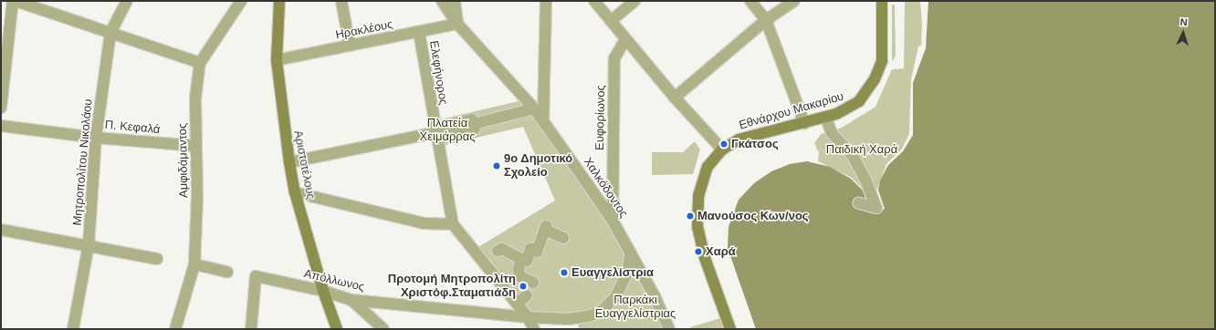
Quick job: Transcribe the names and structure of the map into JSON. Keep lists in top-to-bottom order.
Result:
{
  "streets": {
    "street": [
      "Ηρακλέους",
      "Ελεφήνορος",
      "Εθνάρχου Μακαρίου",
      "Ευφορίωνος",
      "Π. Κεφαλά",
      "Αμφιδάμαντος",
      "Μητροπολίτου Νικολάου",
      "Αριστοτέλους",
      "Χαλκόδοντος",
      "Απόλλωνος"
    ]
  },
  "crossings": [
    ["Ηρακλέους", "Ελεφήνορος"],
    ["Ηρακλέους", "Αριστοτέλους"],
    ["Ηρακλέους", "Χαλκόδοντος"],
    ["Ελεφήνορος", "Απόλλωνος"],
    ["Ευφορίωνος", "Χαλκόδοντος"],
    ["Π. Κεφαλά", "Αμφιδάμαντος"],
    ["Π. Κεφαλά", "Μητροπολίτου Νικολάου"],
    ["Αριστοτέλους", "Απόλλωνος"],
    ["Χαλκόδοντος", "Απόλλωνος"]
  ],
  "parks": ["Πλατεία Χειμάρρας", "Παιδική Χαρά", "Παρκάκι Ευαγγελίστριας"],
  "places": [
    "Γκάτσος",
    "9ο Δημοτικό Σχολείο",
    "Μανούσος Κων/νος",
    "Χαρά",
    "Ευαγγελίστρια",
    "Προτομή Μητροπολίτη Χριστόφ.Σταματιάδη"
  ],
  "north": "top"
}
